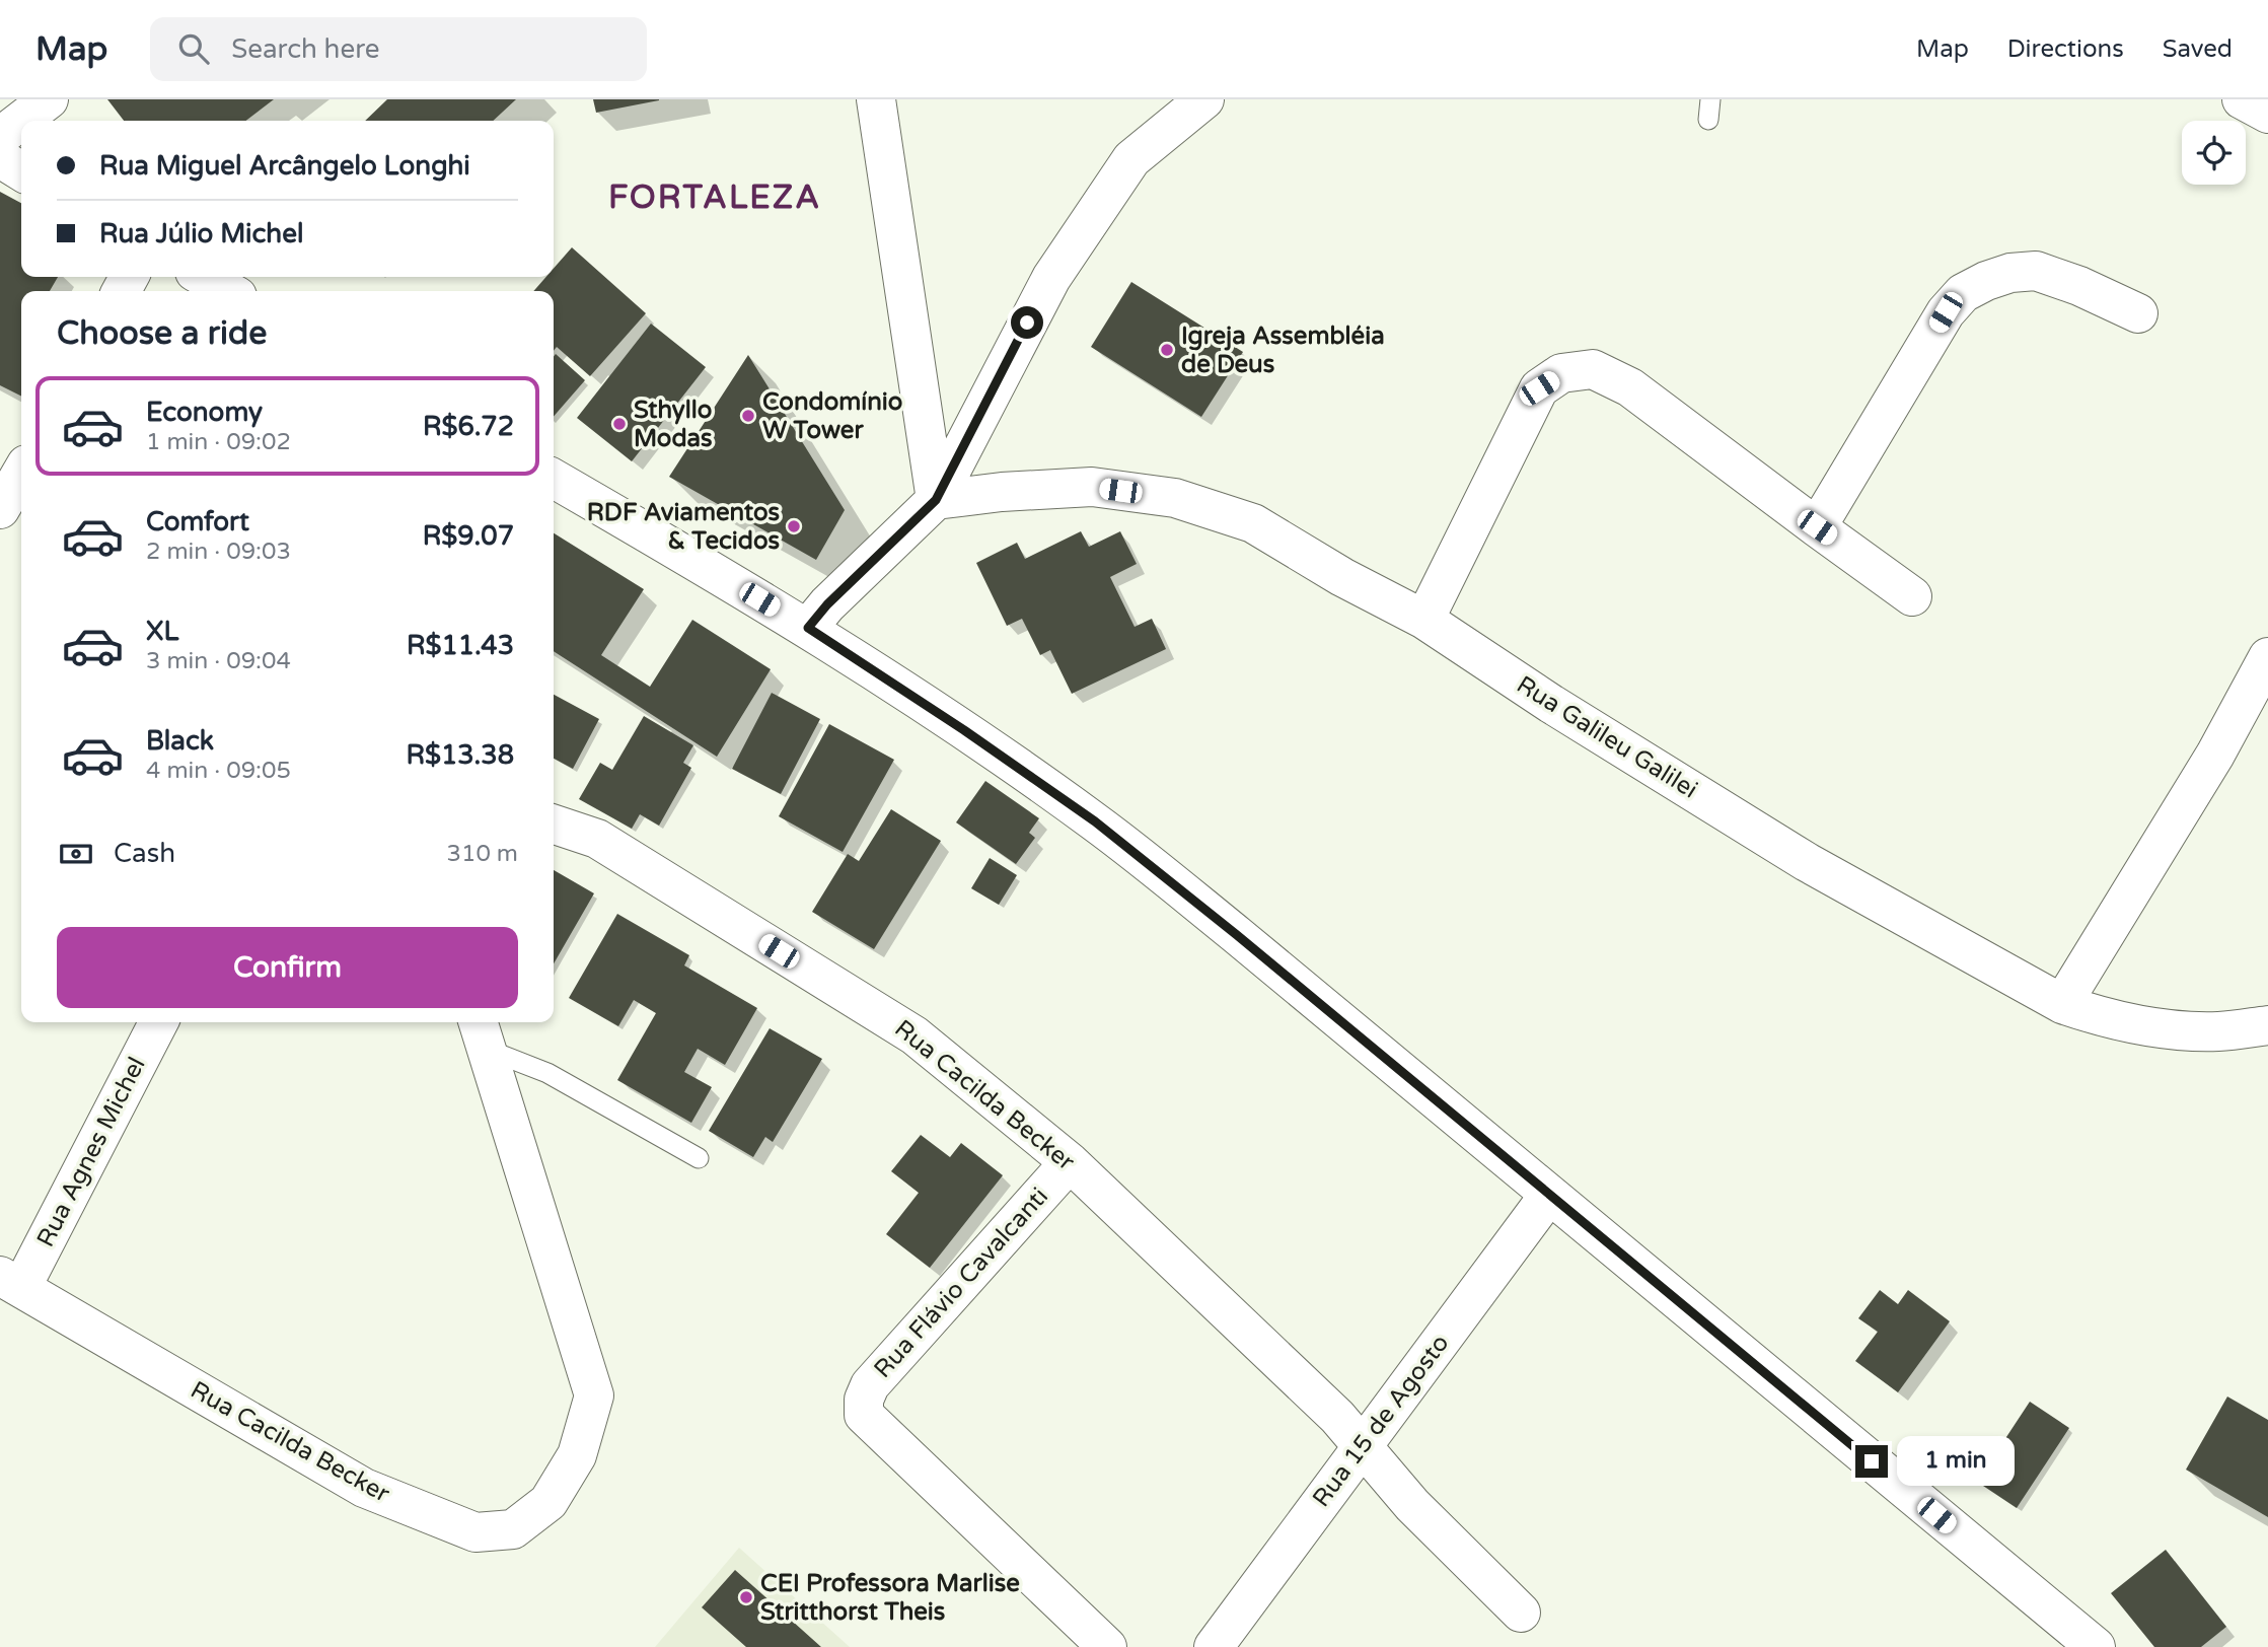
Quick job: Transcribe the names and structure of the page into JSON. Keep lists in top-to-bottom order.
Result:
{
  "streets": {
    "street": [
      "Rua Galileu Galilei",
      "Rua Cacilda Becker",
      "Rua Agnes Michel",
      "Rua Flávio Cavalcanti",
      "Rua 15 de Agosto"
    ]
  },
  "crossings": [
    ["Rua Cacilda Becker", "Rua Agnes Michel"],
    ["Rua Cacilda Becker", "Rua Flávio Cavalcanti"],
    ["Rua Cacilda Becker", "Rua 15 de Agosto"]
  ],
  "districts": ["FORTALEZA"],
  "places": [
    "Igreja Assembléia de Deus",
    "Condomínio W Tower",
    "Sthyllo Modas",
    "RDF Aviamentos & Tecidos",
    "CEI Professora Marlise Stritthorst Theis"
  ],
  "page": {
    "header": "Map",
    "search": "Search here",
    "nav": ["Map", "Directions", "Saved"],
    "banner": ["Rua Miguel Arcângelo Longhi", "Rua Júlio Michel"],
    "heading": "Choose a ride",
    "list": [
      {
        "name": "Economy",
        "note": "1 min · 09:02",
        "value": "R$6.72"
      },
      {
        "name": "Comfort",
        "note": "2 min · 09:03",
        "value": "R$9.07"
      },
      {
        "name": "XL",
        "note": "3 min · 09:04",
        "value": "R$11.43"
      },
      {
        "name": "Black",
        "note": "4 min · 09:05",
        "value": "R$13.38"
      }
    ],
    "pay": ["Cash", "310 m"],
    "buttons": "Confirm",
    "bubble": "1 min"
  }
}
